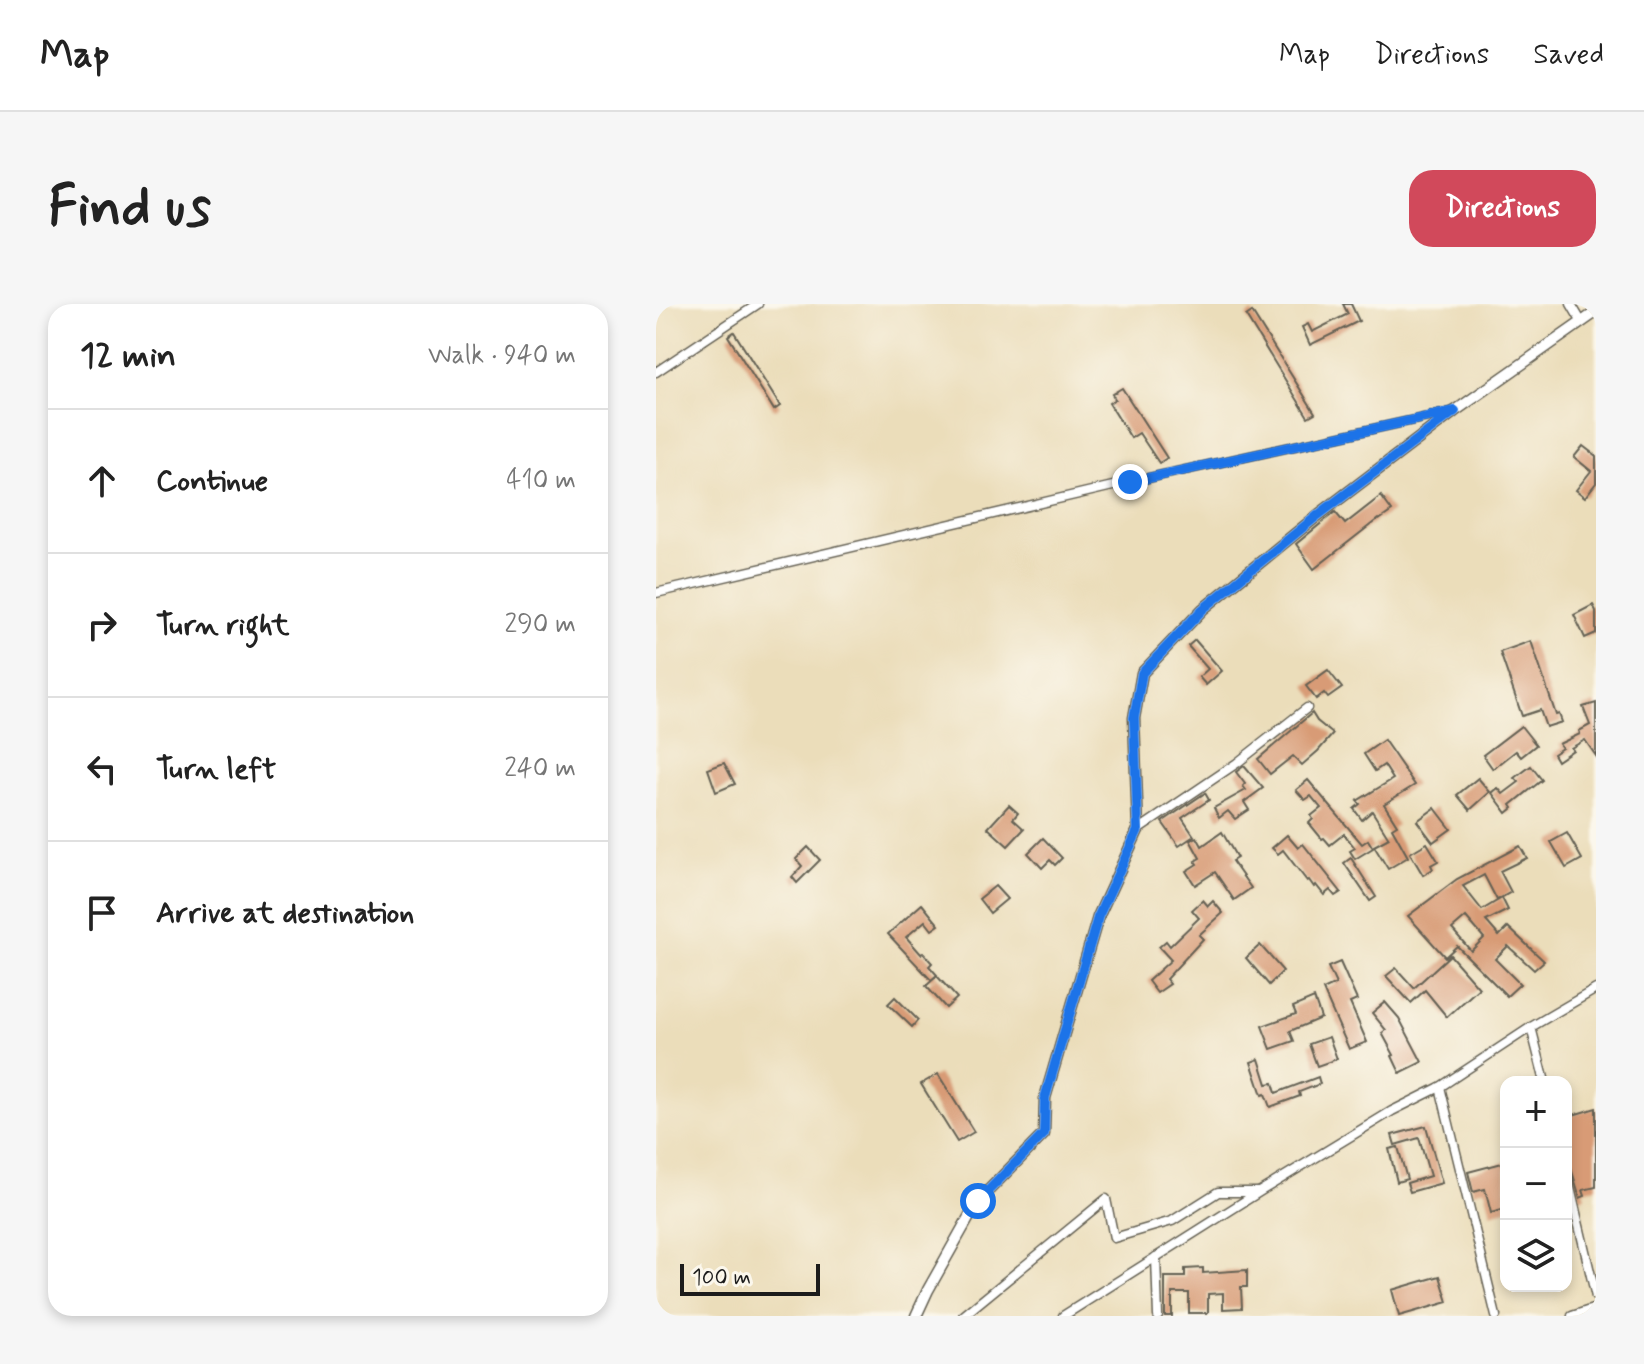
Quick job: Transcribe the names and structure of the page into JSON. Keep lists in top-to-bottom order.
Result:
{
  "scale_bar": "100 m",
  "page": {
    "header": "Map",
    "nav": ["Map", "Directions", "Saved"],
    "buttons": "Directions",
    "title": "Find us",
    "heading": ["12 min", "Walk · 940 m"],
    "list": [
      ["Continue", "410 m"],
      ["Turn right", "290 m"],
      ["Turn left", "240 m"],
      "Arrive at destination"
    ],
    "map_buttons": ["+", "−"],
    "scale": "100 m"
  }
}
